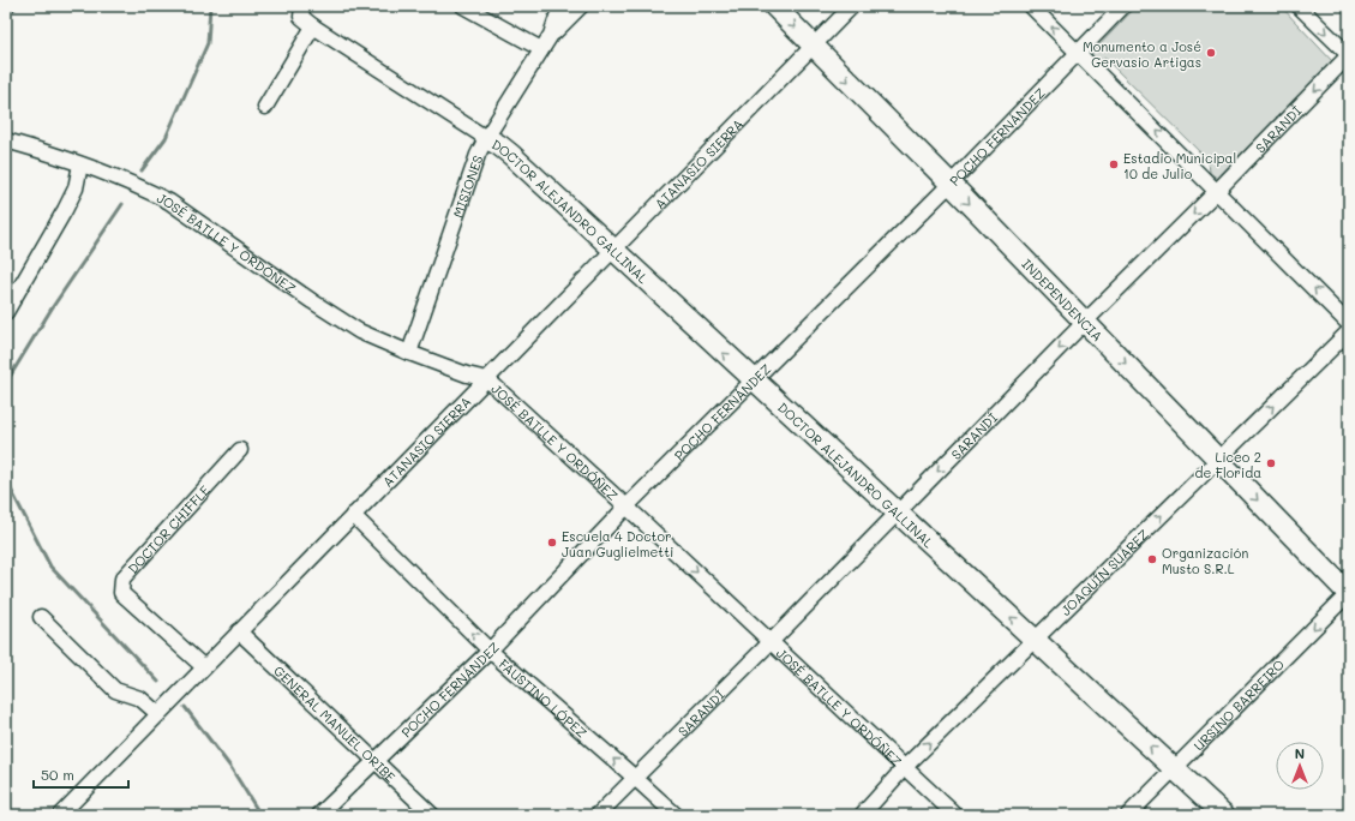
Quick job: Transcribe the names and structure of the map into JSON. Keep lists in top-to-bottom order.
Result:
{
  "streets": {
    "street": [
      "SARANDÍ",
      "POCHO FERNÁNDEZ",
      "ATANASIO SIERRA",
      "MISIONES",
      "DOCTOR ALEJANDRO GALLINAL",
      "JOSÉ BATLLE Y ORDÓÑEZ",
      "INDEPENDENCIA",
      "DOCTOR CHIFFLE",
      "JOAQUÍN SUÁREZ",
      "FAUSTINO LÓPEZ",
      "URSINO BARREIRO",
      "GENERAL MANUEL ORIBE"
    ]
  },
  "crossings": [
    ["SARANDÍ", "DOCTOR ALEJANDRO GALLINAL"],
    ["SARANDÍ", "JOSÉ BATLLE Y ORDÓÑEZ"],
    ["SARANDÍ", "INDEPENDENCIA"],
    ["SARANDÍ", "FAUSTINO LÓPEZ"],
    ["POCHO FERNÁNDEZ", "DOCTOR ALEJANDRO GALLINAL"],
    ["POCHO FERNÁNDEZ", "JOSÉ BATLLE Y ORDÓÑEZ"],
    ["POCHO FERNÁNDEZ", "INDEPENDENCIA"],
    ["POCHO FERNÁNDEZ", "FAUSTINO LÓPEZ"],
    ["POCHO FERNÁNDEZ", "GENERAL MANUEL ORIBE"],
    ["ATANASIO SIERRA", "DOCTOR ALEJANDRO GALLINAL"],
    ["ATANASIO SIERRA", "JOSÉ BATLLE Y ORDÓÑEZ"],
    ["ATANASIO SIERRA", "INDEPENDENCIA"],
    ["ATANASIO SIERRA", "DOCTOR CHIFFLE"],
    ["ATANASIO SIERRA", "FAUSTINO LÓPEZ"],
    ["ATANASIO SIERRA", "GENERAL MANUEL ORIBE"],
    ["MISIONES", "DOCTOR ALEJANDRO GALLINAL"],
    ["MISIONES", "JOSÉ BATLLE Y ORDÓÑEZ"],
    ["DOCTOR ALEJANDRO GALLINAL", "JOAQUÍN SUÁREZ"],
    ["DOCTOR ALEJANDRO GALLINAL", "URSINO BARREIRO"],
    ["JOSÉ BATLLE Y ORDÓÑEZ", "JOAQUÍN SUÁREZ"],
    ["INDEPENDENCIA", "JOAQUÍN SUÁREZ"],
    ["INDEPENDENCIA", "URSINO BARREIRO"]
  ],
  "one_way": [
    "SARANDÍ",
    "DOCTOR ALEJANDRO GALLINAL",
    "INDEPENDENCIA",
    "JOAQUÍN SUÁREZ",
    "FAUSTINO LÓPEZ",
    "URSINO BARREIRO"
  ],
  "places": [
    "Monumento a José Gervasio Artigas",
    "Estadio Municipal 10 de Julio",
    "Liceo 2 de Florida",
    "Escuela 4 Doctor Juan Guglielmetti",
    "Organización Musto S.R.L"
  ],
  "scale_bar": "50 m",
  "north": "top"
}
